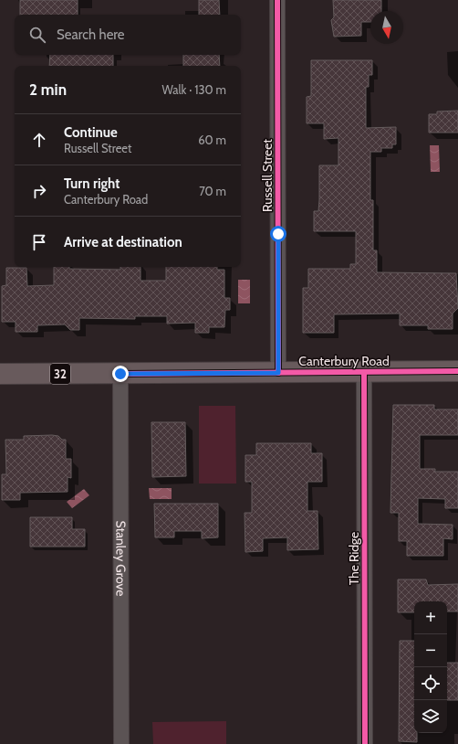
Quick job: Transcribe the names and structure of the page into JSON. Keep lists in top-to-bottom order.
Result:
{
  "streets": {
    "main road": ["Canterbury Road", "32"],
    "street": ["Russell Street", "Stanley Grove", "The Ridge"]
  },
  "crossings": [
    ["Russell Street", "Canterbury Road"],
    ["Canterbury Road", "Stanley Grove"],
    ["Canterbury Road", "The Ridge"]
  ],
  "north": "bottom",
  "page": {
    "search": "Search here",
    "heading": ["2 min", "Walk · 130 m"],
    "list": [
      ["Continue", "Russell Street", "60 m"],
      ["Turn right", "Canterbury Road", "70 m"],
      "Arrive at destination"
    ],
    "map_buttons": ["+", "−"]
  }
}
